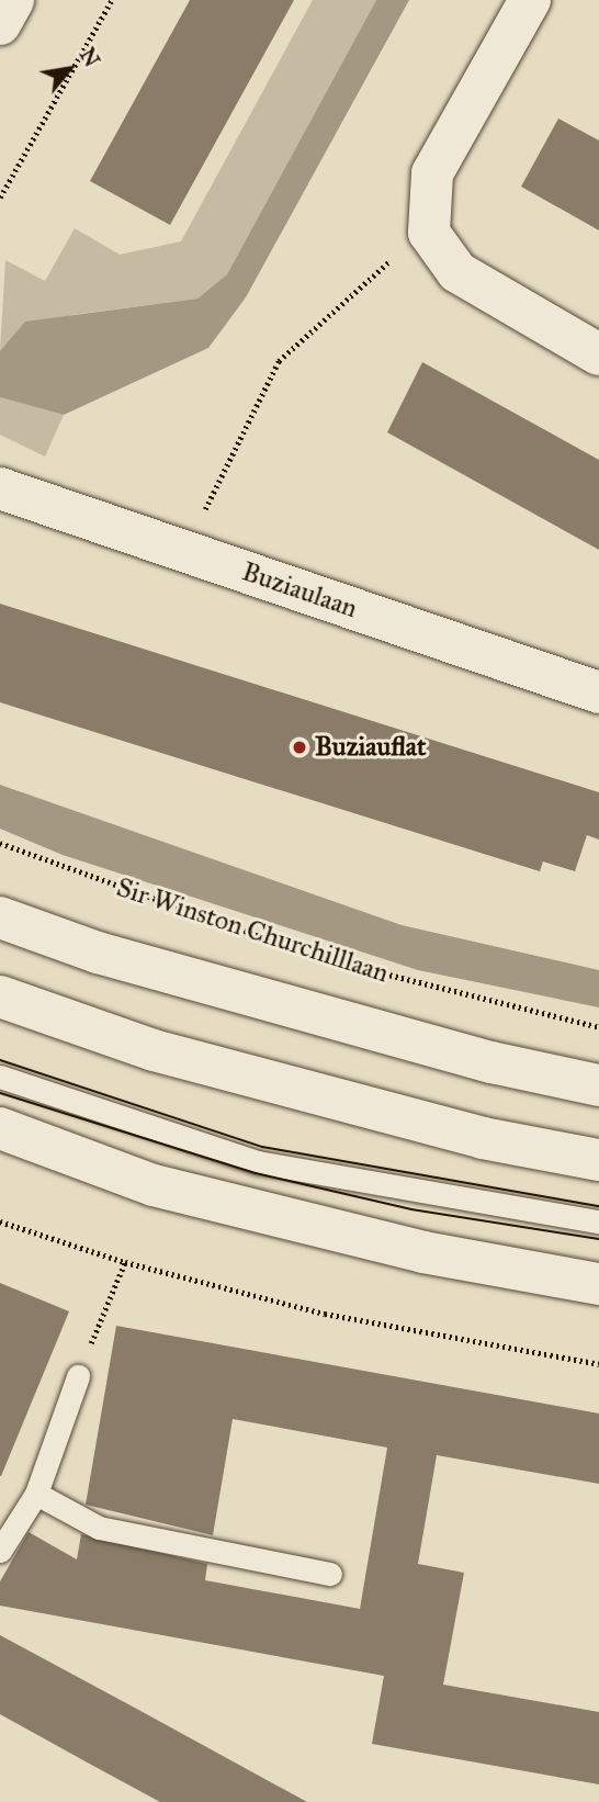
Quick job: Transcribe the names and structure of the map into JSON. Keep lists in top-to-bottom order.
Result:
{
  "streets": {
    "street": ["Buziaulaan"],
    "path": ["Sir Winston Churchilllaan"]
  },
  "places": ["Buziauflat"],
  "north": "top right"
}
